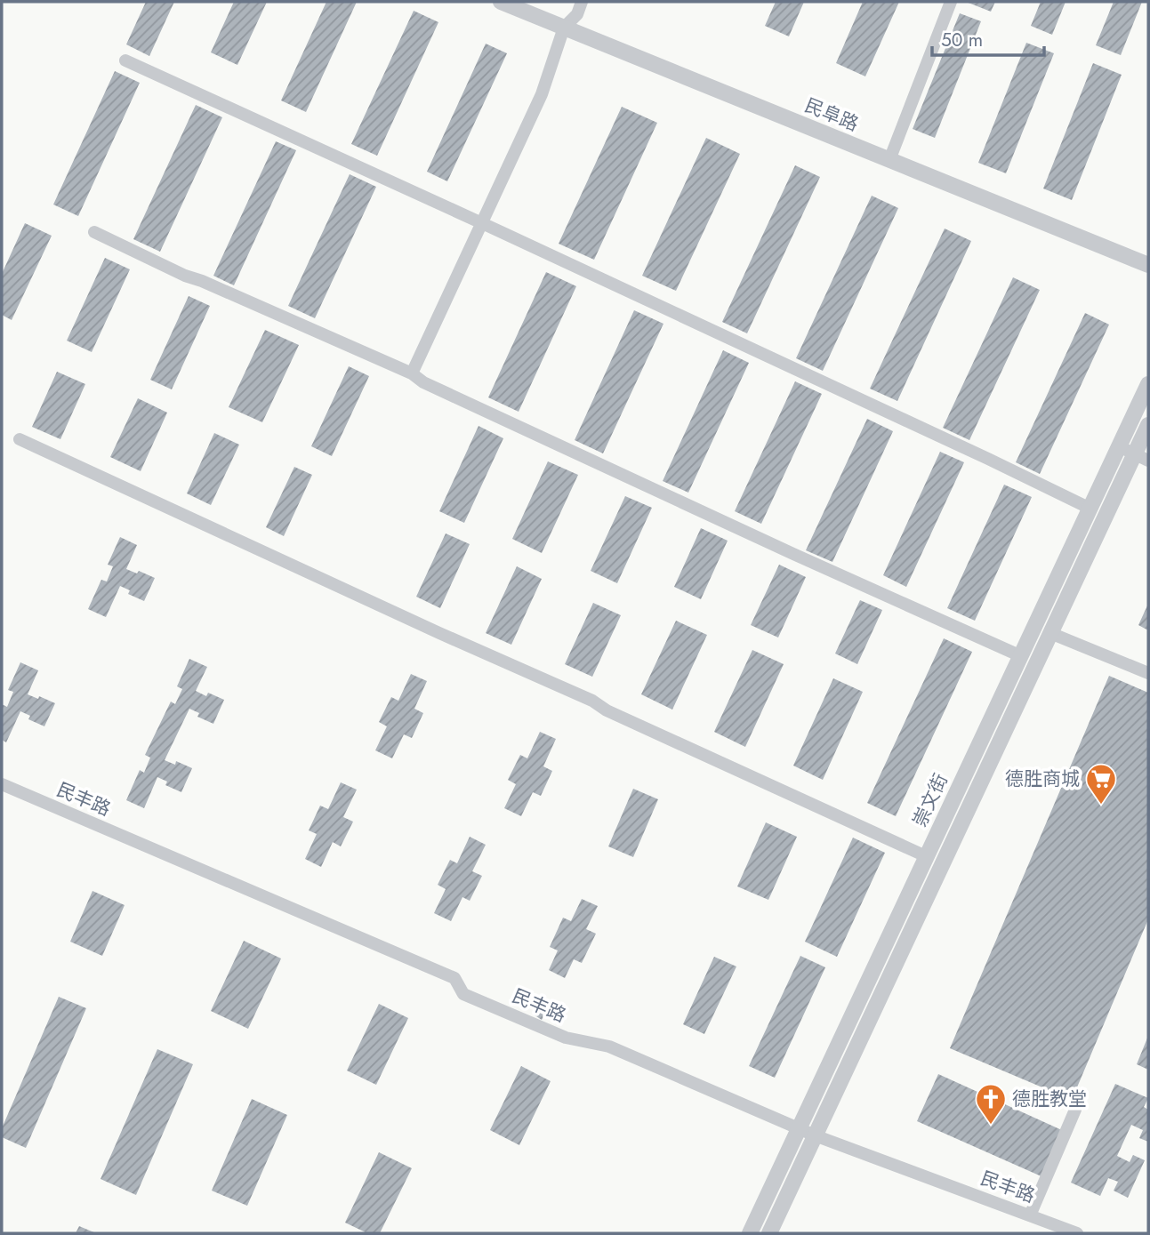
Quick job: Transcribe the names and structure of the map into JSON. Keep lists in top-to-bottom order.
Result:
{
  "streets": {
    "street": ["民阜路", "民丰路", "崇文街"]
  },
  "crossings": [
    ["民丰路", "崇文街"]
  ],
  "places": {
    "supermarket": ["德胜商城"],
    "church": ["德胜教堂"]
  },
  "scale_bar": "50 m"
}
